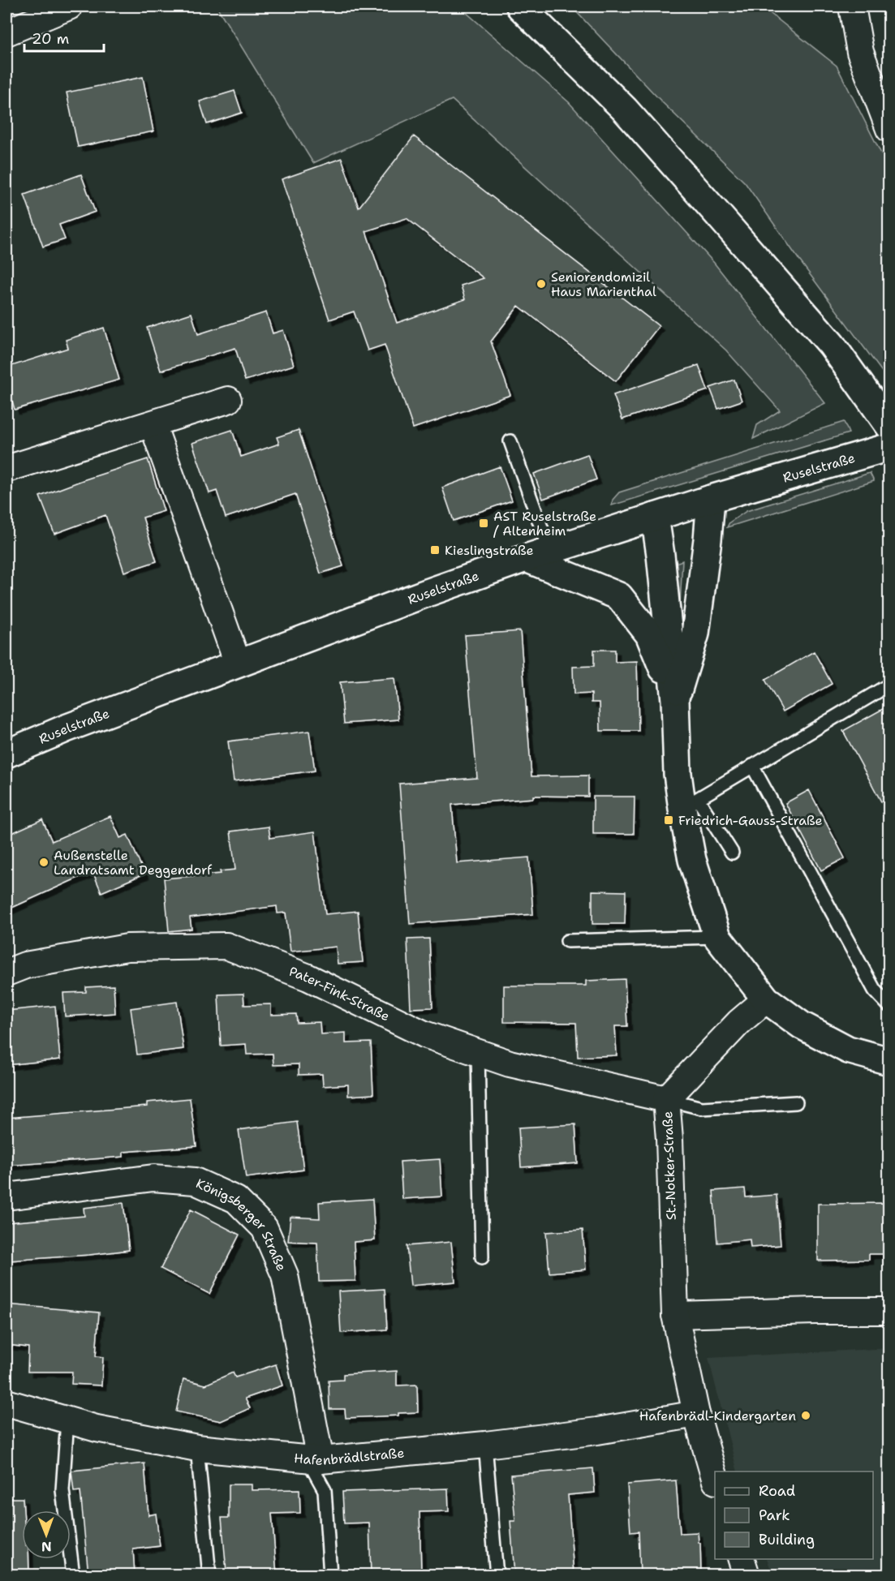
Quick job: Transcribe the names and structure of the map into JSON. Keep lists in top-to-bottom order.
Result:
{
  "streets": {
    "main road": ["Ruselstraße"],
    "street": [
      "Pater-Fink-Straße",
      "St.-Notker-Straße",
      "Königsberger Straße",
      "Hafenbrädlstraße"
    ]
  },
  "crossings": [
    ["Pater-Fink-Straße", "St.-Notker-Straße"],
    ["St.-Notker-Straße", "Hafenbrädlstraße"],
    ["Königsberger Straße", "Hafenbrädlstraße"]
  ],
  "places": {
    "other": ["Seniorendomizil Haus Marienthal", "Außenstelle Landratsamt Deggendorf", "Hafenbrädl-Kindergarten"],
    "transit": ["AST Ruselstraße / Altenheim", "Kieslingstraße", "Friedrich-Gauss-Straße"]
  },
  "legend": ["Road", "Park", "Building"],
  "scale_bar": "20 m",
  "north": "bottom"
}
